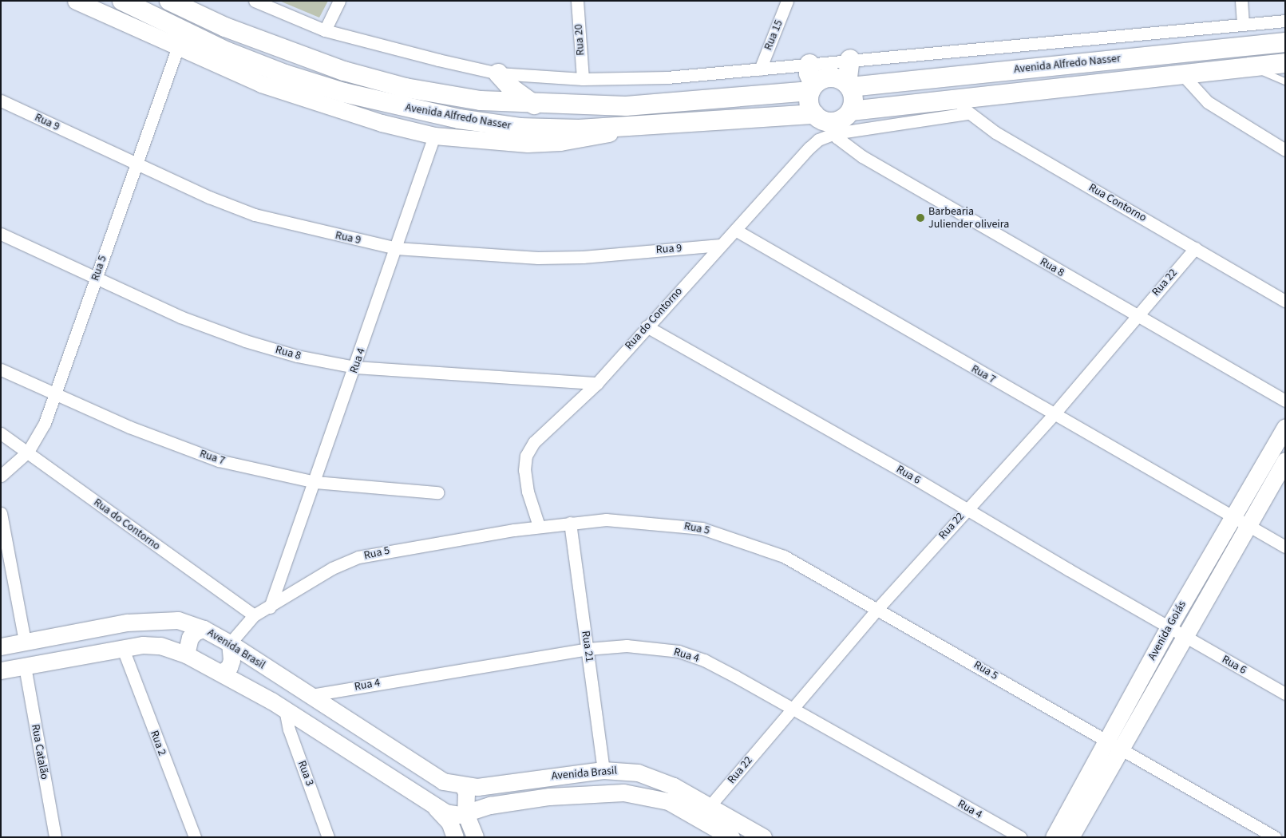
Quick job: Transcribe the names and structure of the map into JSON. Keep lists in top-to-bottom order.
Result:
{
  "streets": {
    "main road": ["Avenida Alfredo Nasser"],
    "street": [
      "Rua 15",
      "Rua 20",
      "Rua 9",
      "Rua Contorno",
      "Rua 8",
      "Rua 5",
      "Rua 22",
      "Rua do Contorno",
      "Rua 4",
      "Rua 7",
      "Rua 6",
      "Avenida Goiás",
      "Rua 21",
      "Avenida Brasil",
      "Rua 2",
      "Rua Catalão",
      "Rua 3"
    ]
  },
  "crossings": [
    ["Avenida Alfredo Nasser", "Rua Contorno"],
    ["Avenida Alfredo Nasser", "Rua 8"],
    ["Avenida Alfredo Nasser", "Rua do Contorno"],
    ["Rua 9", "Rua 5"],
    ["Rua 9", "Rua do Contorno"],
    ["Rua 9", "Rua 4"],
    ["Rua Contorno", "Rua 22"],
    ["Rua Contorno", "Rua do Contorno"],
    ["Rua 8", "Rua 5"],
    ["Rua 8", "Rua 22"],
    ["Rua 8", "Rua do Contorno"],
    ["Rua 8", "Rua 4"],
    ["Rua 5", "Rua 22"],
    ["Rua 5", "Rua do Contorno"],
    ["Rua 5", "Rua 4"],
    ["Rua 5", "Rua 7"],
    ["Rua 5", "Avenida Goiás"],
    ["Rua 5", "Rua 21"],
    ["Rua 22", "Rua 4"],
    ["Rua 22", "Rua 7"],
    ["Rua 22", "Rua 6"],
    ["Rua 22", "Avenida Brasil"],
    ["Rua do Contorno", "Rua 7"],
    ["Rua do Contorno", "Rua 6"],
    ["Rua 4", "Rua 7"],
    ["Rua 4", "Rua 21"],
    ["Rua 4", "Avenida Brasil"],
    ["Rua 7", "Avenida Goiás"],
    ["Rua 6", "Avenida Goiás"],
    ["Rua 21", "Avenida Brasil"],
    ["Avenida Brasil", "Rua 2"],
    ["Avenida Brasil", "Rua Catalão"],
    ["Avenida Brasil", "Rua 3"]
  ],
  "places": ["Barbearia Juliender oliveira"]
}
